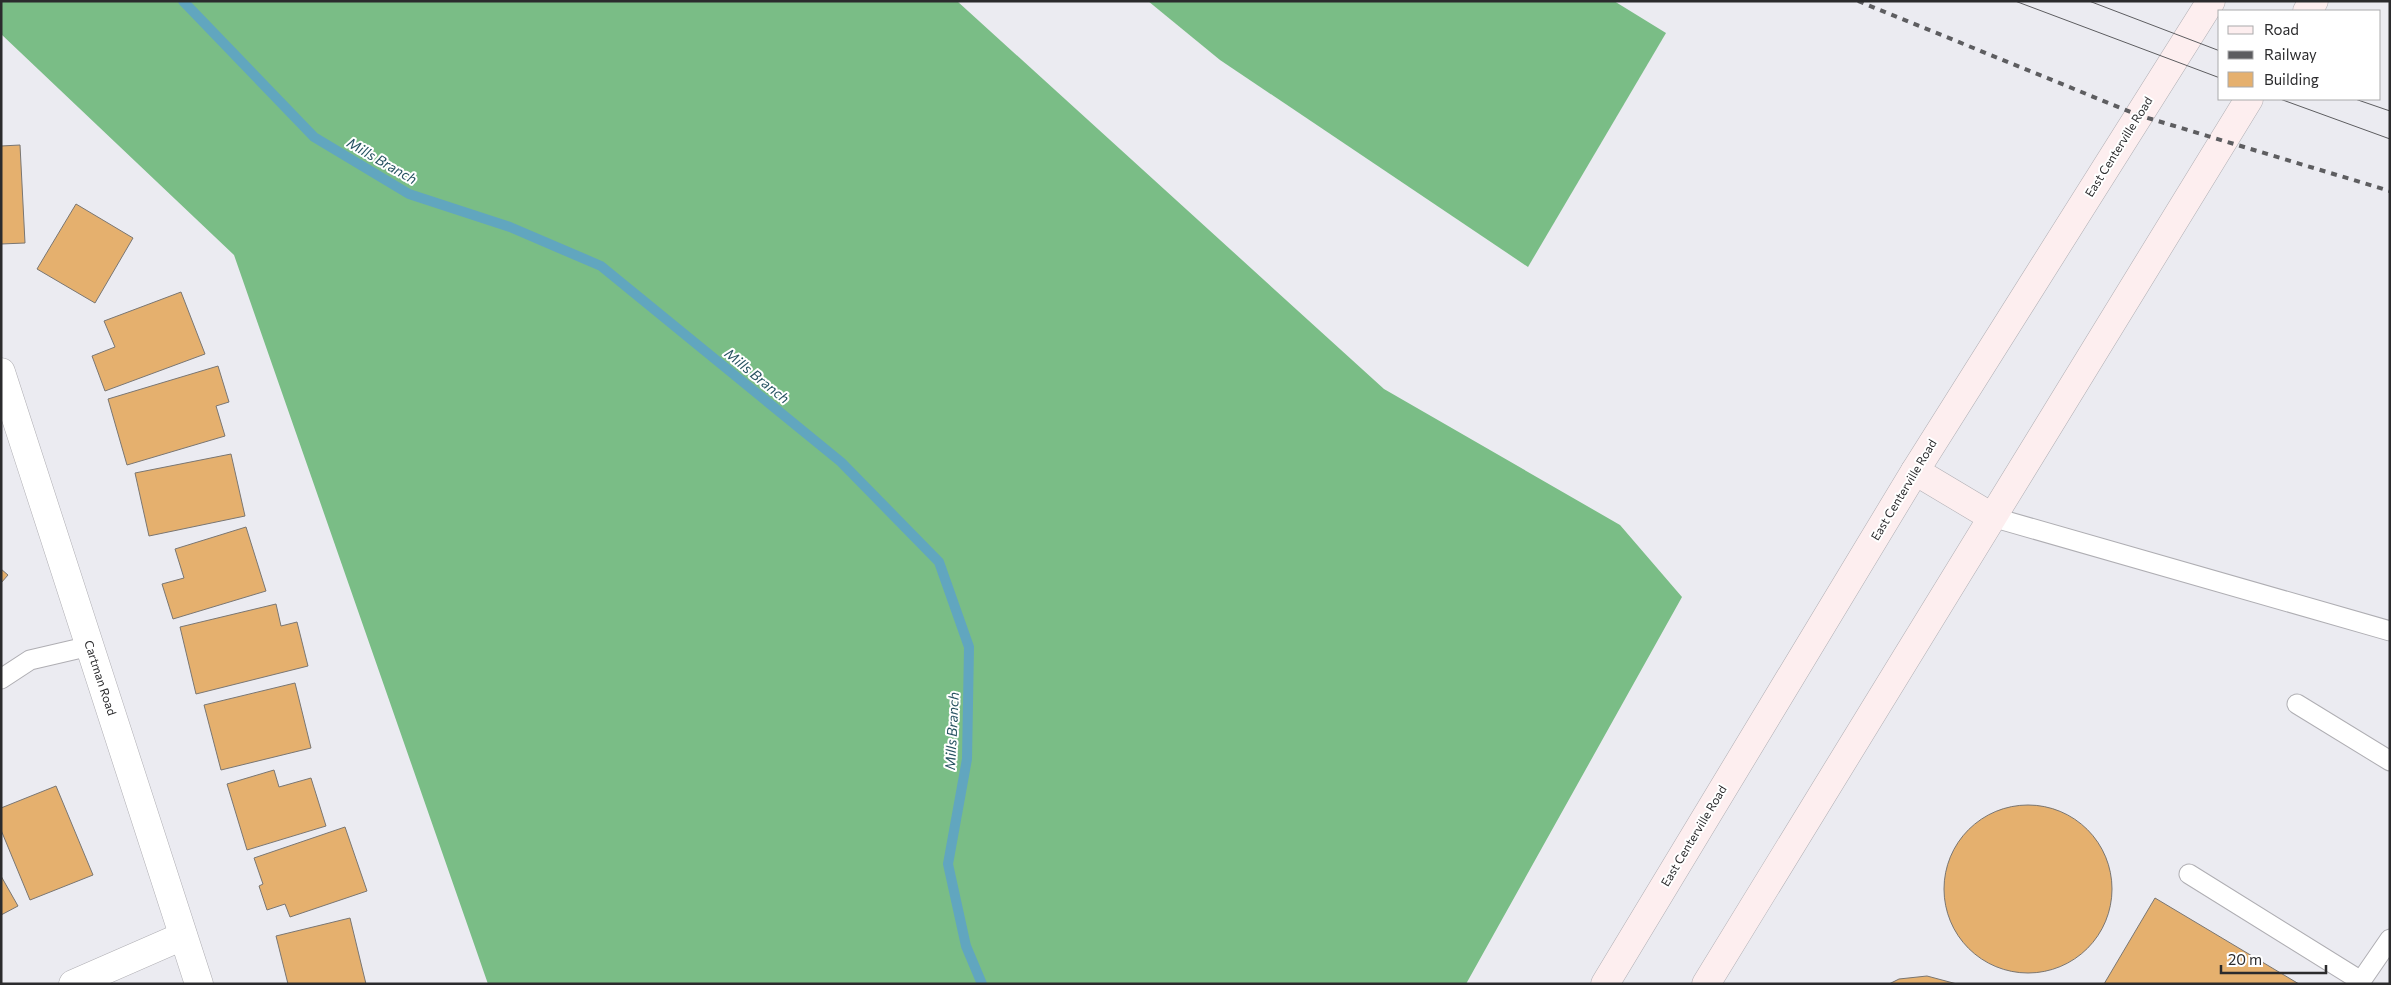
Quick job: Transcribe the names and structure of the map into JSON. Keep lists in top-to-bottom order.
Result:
{
  "streets": {
    "main road": ["East Centerville Road"],
    "street": ["Cartman Road"]
  },
  "water": ["Mills Branch"],
  "legend": ["Road", "Railway", "Building"],
  "scale_bar": "20 m"
}
